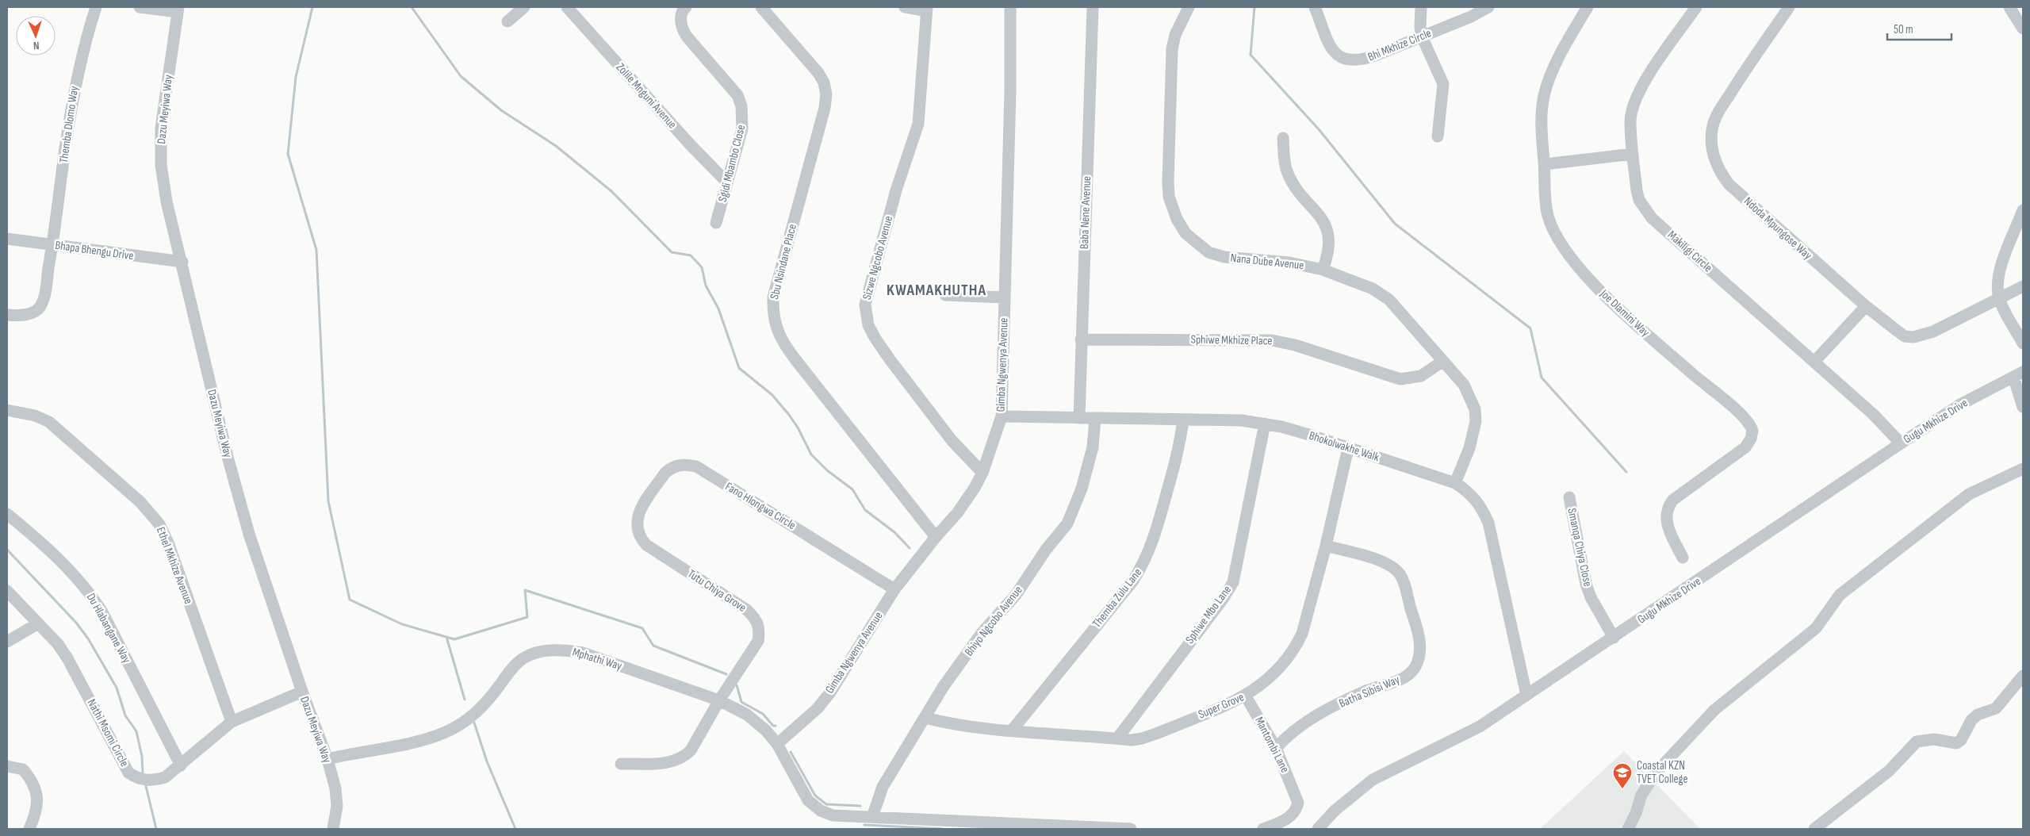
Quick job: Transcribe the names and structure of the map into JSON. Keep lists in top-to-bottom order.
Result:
{
  "streets": {
    "street": [
      "Bhi Mkhize Circle",
      "Zolile Mnguni Avenue",
      "Dazu Meyiwa Way",
      "Themba Dlomo Way",
      "Sgidi Mbambo Close",
      "Baba Nene Avenue",
      "Ndoda Mpungose Way",
      "Bhapa Bhengu Drive",
      "Makiligi Circle",
      "Sizwe Ngcobo Avenue",
      "Sbu Nsindane Place",
      "Nana Dube Avenue",
      "Joe Dlamini Way",
      "Sphiwe Mkhize Place",
      "Gimba Ngwenya Avenue",
      "Gugu Mkhize Drive",
      "Bhokolwakhe Walk",
      "Fano Hlongwa Circle",
      "Smanqa Chiya Close",
      "Ethel Mkhize Avenue",
      "Tutu Chiya Grove",
      "Themba Zulu Lane",
      "Sphiwe Mbo Lane",
      "Bhiyo Ngcobo Avenue",
      "Du Hlabangane Way",
      "Mphathi Way",
      "Batha Sibisi Way",
      "Super Grove",
      "Nathi Msomi Circle",
      "Mantombi Lane"
    ]
  },
  "crossings": [
    ["Zolile Mnguni Avenue", "Sgidi Mbambo Close"],
    ["Dazu Meyiwa Way", "Bhapa Bhengu Drive"],
    ["Dazu Meyiwa Way", "Mphathi Way"],
    ["Dazu Meyiwa Way", "Nathi Msomi Circle"],
    ["Themba Dlomo Way", "Bhapa Bhengu Drive"],
    ["Baba Nene Avenue", "Sphiwe Mkhize Place"],
    ["Baba Nene Avenue", "Bhokolwakhe Walk"],
    ["Makiligi Circle", "Gugu Mkhize Drive"],
    ["Sizwe Ngcobo Avenue", "Gimba Ngwenya Avenue"],
    ["Sbu Nsindane Place", "Gimba Ngwenya Avenue"],
    ["Nana Dube Avenue", "Sphiwe Mkhize Place"],
    ["Nana Dube Avenue", "Bhokolwakhe Walk"],
    ["Gimba Ngwenya Avenue", "Bhokolwakhe Walk"],
    ["Gimba Ngwenya Avenue", "Fano Hlongwa Circle"],
    ["Gimba Ngwenya Avenue", "Mphathi Way"],
    ["Gugu Mkhize Drive", "Bhokolwakhe Walk"],
    ["Gugu Mkhize Drive", "Smanqa Chiya Close"],
    ["Bhokolwakhe Walk", "Themba Zulu Lane"],
    ["Bhokolwakhe Walk", "Sphiwe Mbo Lane"],
    ["Bhokolwakhe Walk", "Bhiyo Ngcobo Avenue"],
    ["Bhokolwakhe Walk", "Super Grove"],
    ["Fano Hlongwa Circle", "Tutu Chiya Grove"],
    ["Ethel Mkhize Avenue", "Nathi Msomi Circle"],
    ["Tutu Chiya Grove", "Mphathi Way"],
    ["Themba Zulu Lane", "Super Grove"],
    ["Sphiwe Mbo Lane", "Super Grove"],
    ["Bhiyo Ngcobo Avenue", "Mphathi Way"],
    ["Bhiyo Ngcobo Avenue", "Super Grove"],
    ["Du Hlabangane Way", "Nathi Msomi Circle"],
    ["Batha Sibisi Way", "Super Grove"],
    ["Batha Sibisi Way", "Mantombi Lane"],
    ["Super Grove", "Mantombi Lane"]
  ],
  "districts": ["KWAMAKHUTHA"],
  "places": {
    "school or university": ["Coastal KZN TVET College"]
  },
  "scale_bar": "50 m",
  "north": "bottom"
}
